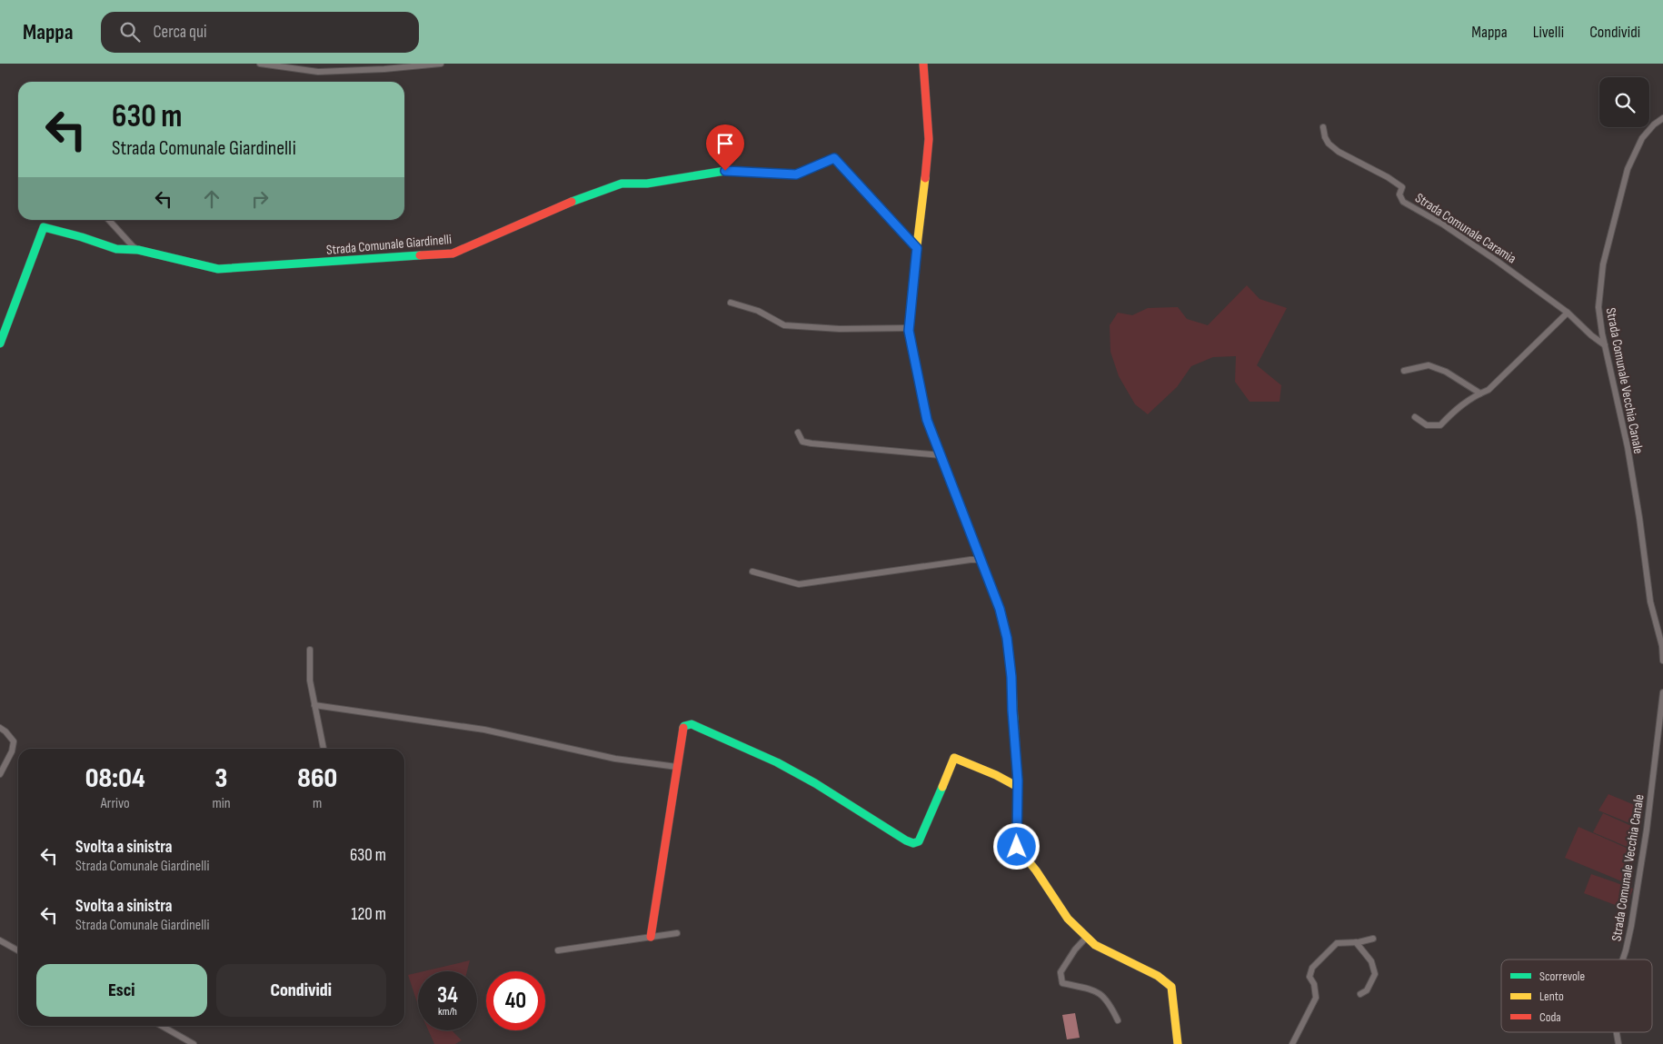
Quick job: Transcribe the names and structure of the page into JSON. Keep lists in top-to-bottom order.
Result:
{
  "streets": {
    "street": ["Strada Comunale Caramia", "Strada Comunale Giardinelli", "Strada Comunale Vecchia Canale"]
  },
  "crossings": [
    ["Strada Comunale Caramia", "Strada Comunale Vecchia Canale"]
  ],
  "legend": ["Scorrevole", "Lento", "Coda"],
  "page": {
    "header": "Mappa",
    "search": "Cerca qui",
    "nav": ["Mappa", "Livelli", "Condividi"],
    "turn": ["630 m", "Strada Comunale Giardinelli"],
    "eta": [
      "08:04",
      "Arrivo",
      "3",
      "min",
      "860",
      "m"
    ],
    "list": [
      {
        "name": "Svolta a sinistra",
        "note": "Strada Comunale Giardinelli",
        "value": "630 m"
      },
      {
        "name": "Svolta a sinistra",
        "note": "Strada Comunale Giardinelli",
        "value": "120 m"
      }
    ],
    "buttons": ["Esci", "Condividi"],
    "speed": "34 km/h",
    "limit": "40"
  }
}
